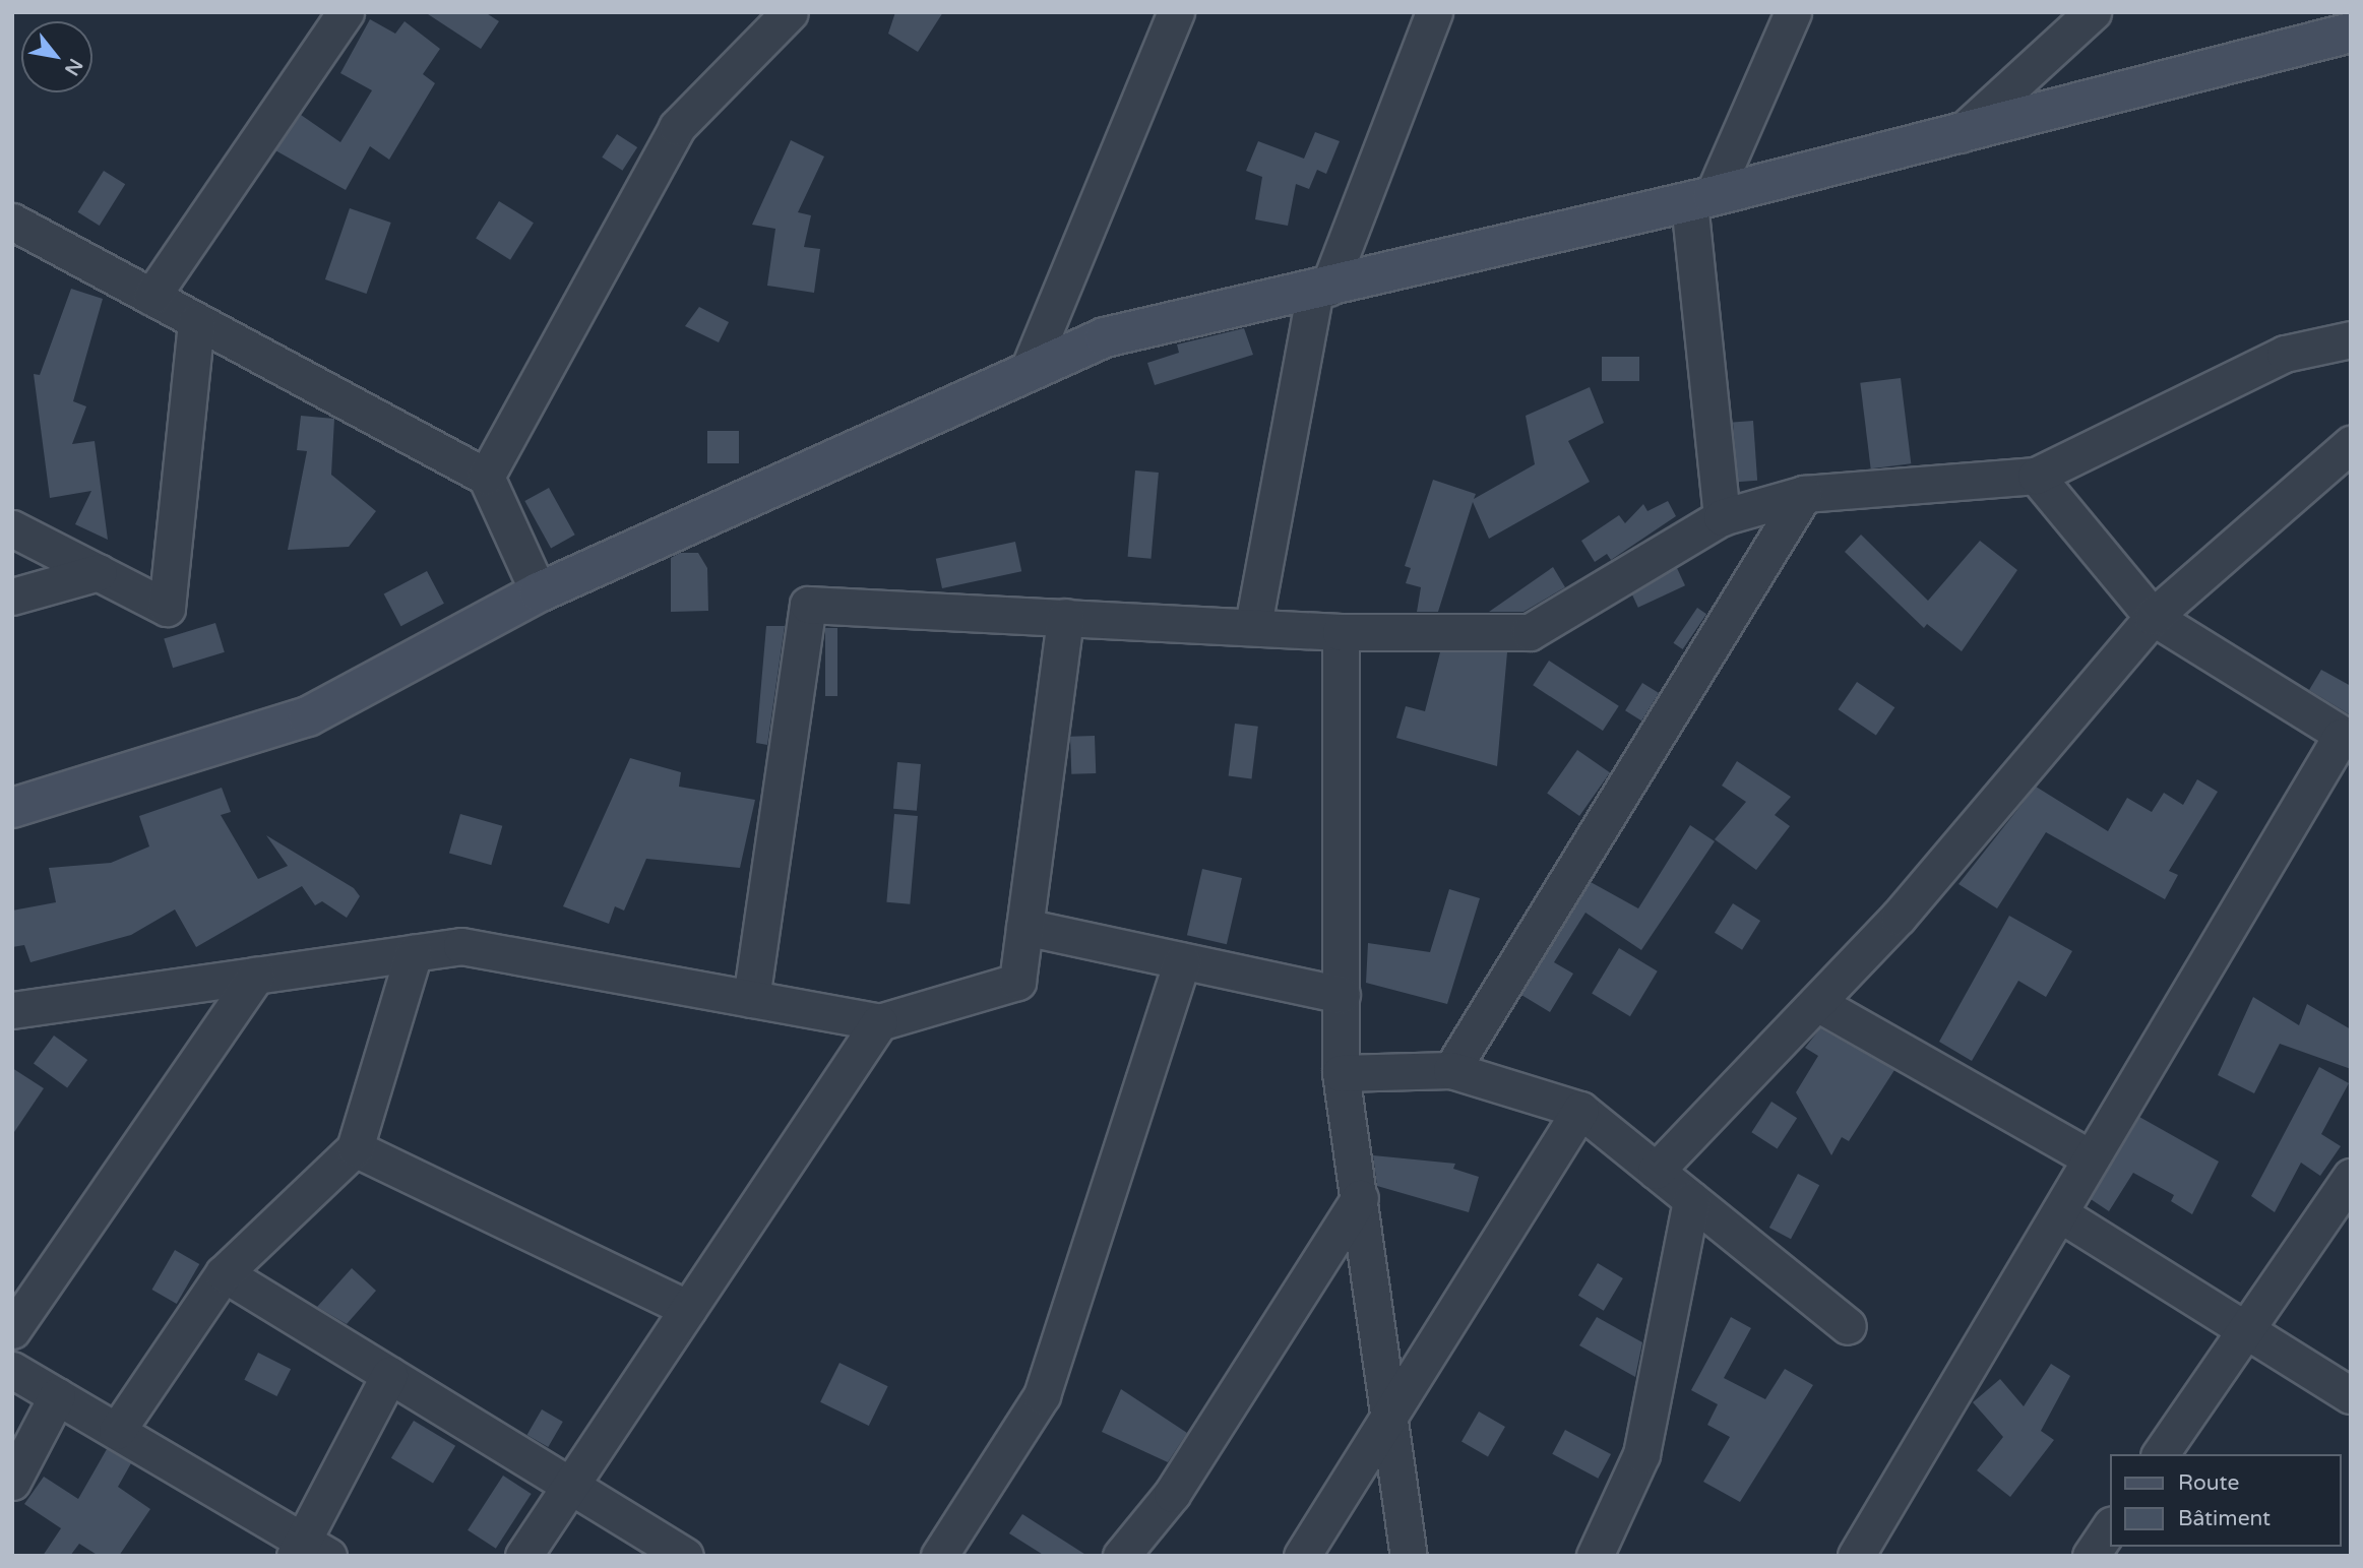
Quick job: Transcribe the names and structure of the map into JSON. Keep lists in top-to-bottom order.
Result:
{
  "legend": ["Route", "Bâtiment"],
  "north": "bottom right"
}
